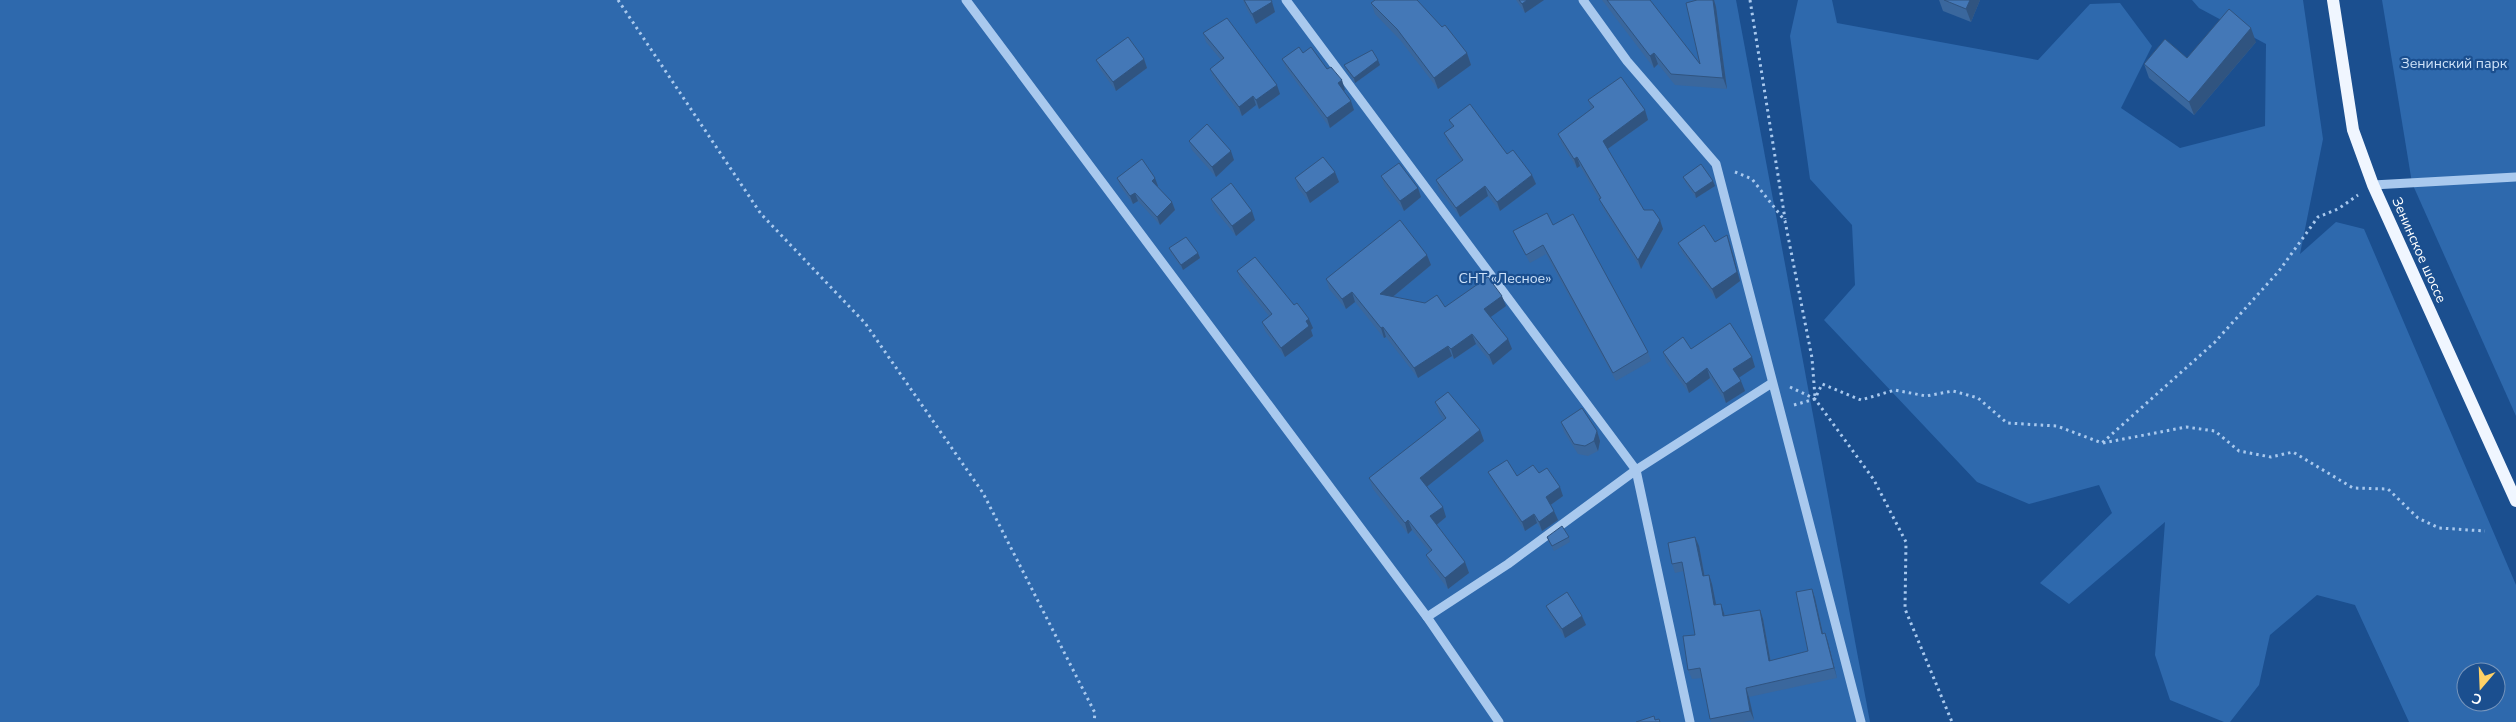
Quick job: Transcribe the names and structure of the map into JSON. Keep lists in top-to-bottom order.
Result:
{
  "streets": {
    "main road": ["Зенинское шоссе"]
  },
  "parks": ["Зенинский парк", "СНТ «Лесное»"],
  "north": "bottom"
}
